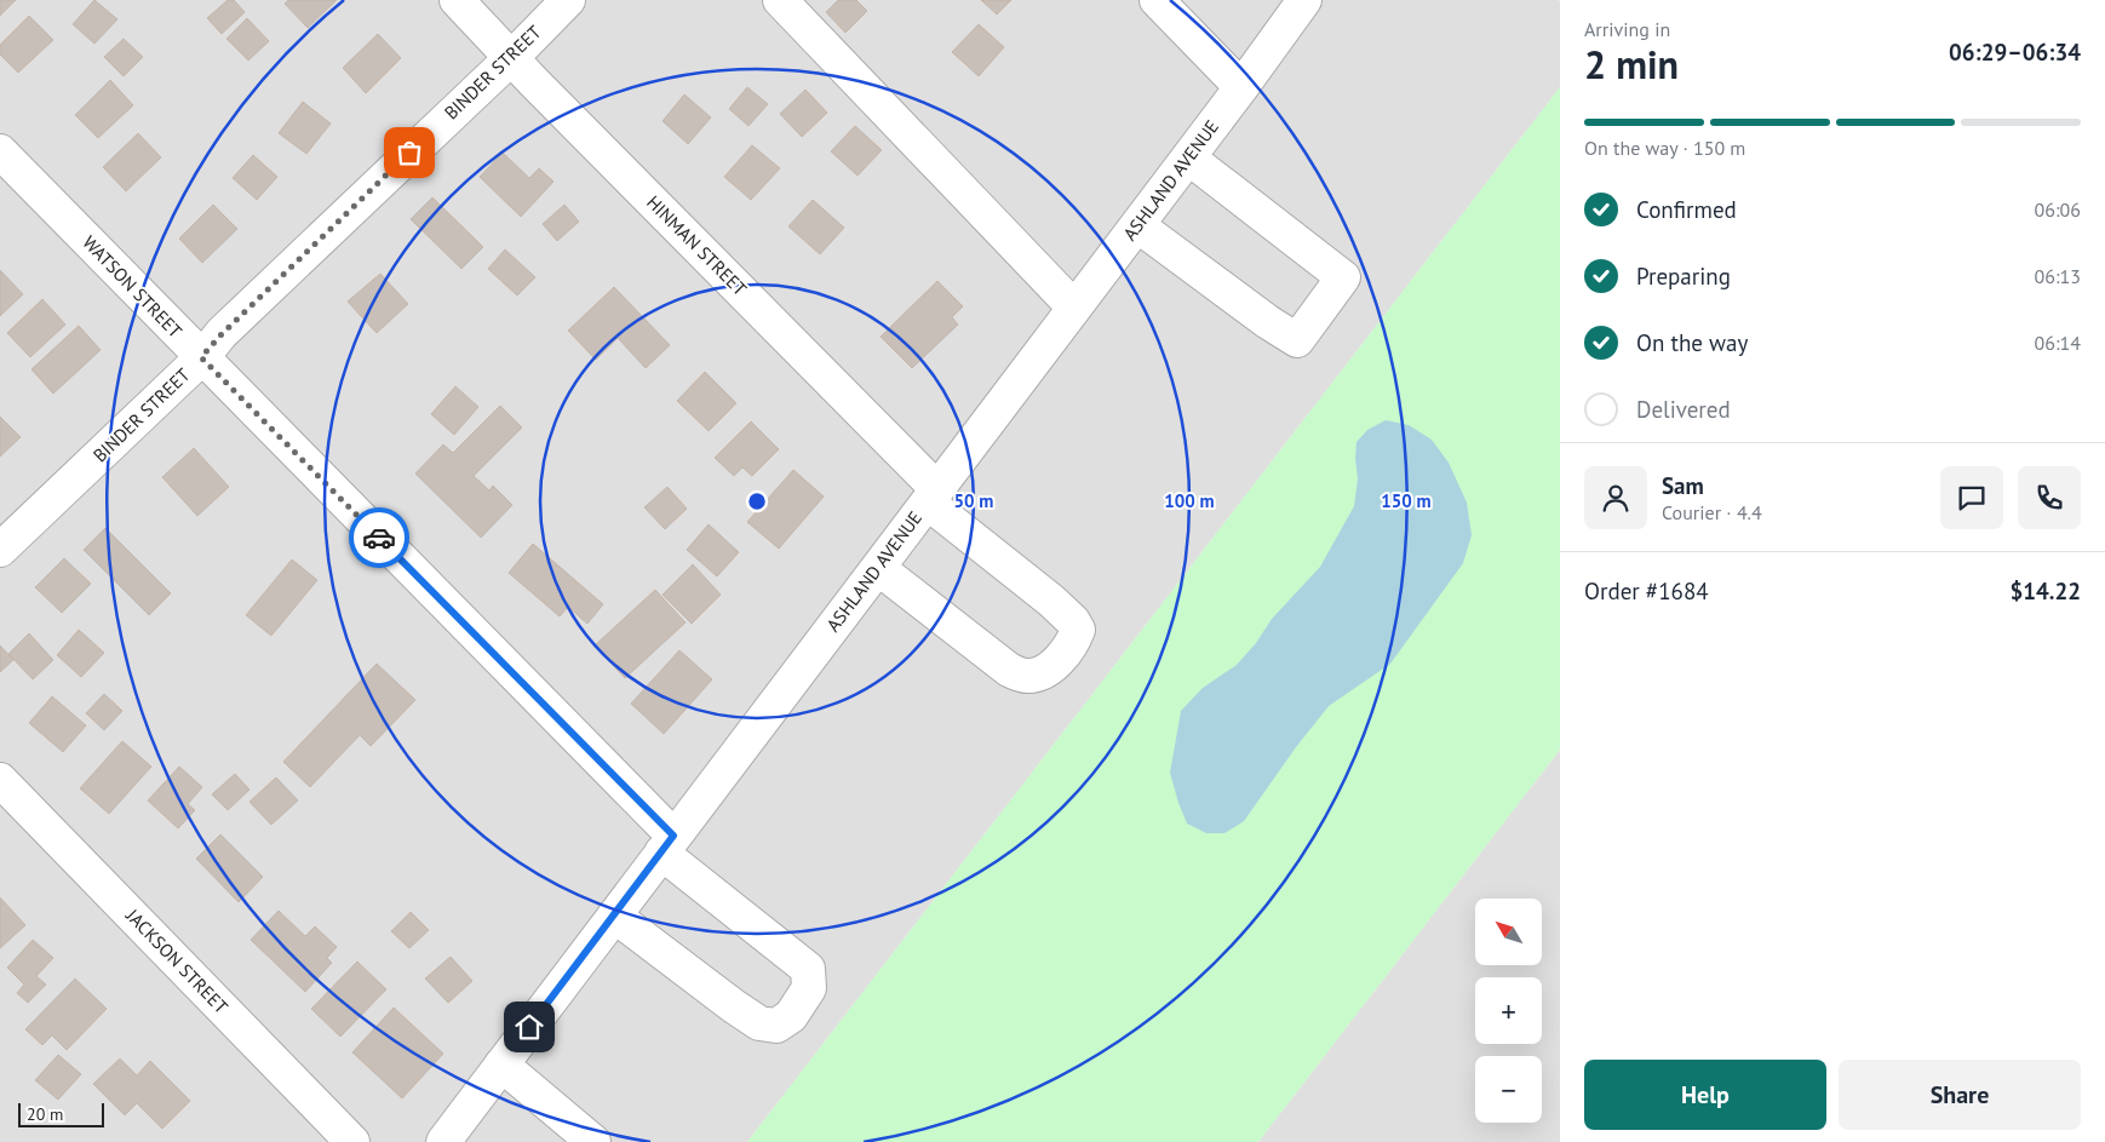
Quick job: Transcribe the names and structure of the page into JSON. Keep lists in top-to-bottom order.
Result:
{
  "streets": {
    "street": [
      "BINDER STREET",
      "ASHLAND AVENUE",
      "HINMAN STREET",
      "WATSON STREET",
      "JACKSON STREET"
    ]
  },
  "crossings": [
    ["BINDER STREET", "HINMAN STREET"],
    ["BINDER STREET", "WATSON STREET"],
    ["ASHLAND AVENUE", "HINMAN STREET"],
    ["ASHLAND AVENUE", "WATSON STREET"]
  ],
  "scale_bar": "20 m",
  "north": "top left",
  "page": {
    "heading": ["2 min", "Arriving in", "06:29–06:34"],
    "panel": [
      "Sam",
      "Courier · 4.4",
      "Order #1684",
      "$14.22"
    ],
    "bar": "On the way · 150 m",
    "list": [
      ["Confirmed", "06:06"],
      ["Preparing", "06:13"],
      ["On the way", "06:14"],
      "Delivered"
    ],
    "map_buttons": ["+", "−"],
    "buttons": ["Help", "Share"],
    "scale": "20 m"
  },
  "rings": ["50 m", "100 m", "150 m"]
}
